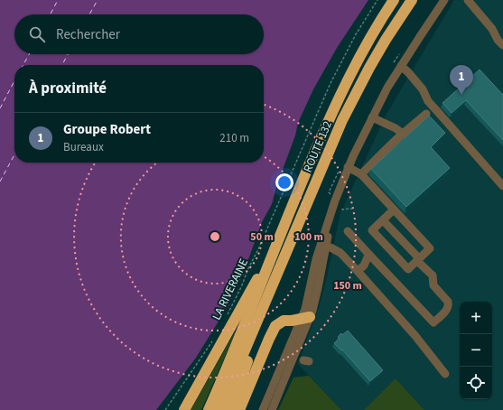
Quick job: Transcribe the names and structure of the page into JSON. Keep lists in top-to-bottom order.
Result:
{
  "streets": {
    "highway": ["ROUTE 132"],
    "path": ["LA RIVERAINE"]
  },
  "page": {
    "search": "Rechercher",
    "pins": "1",
    "heading": "À proximité",
    "list": [
      {
        "mark": "1",
        "name": "Groupe Robert",
        "note": "Bureaux",
        "value": "210 m"
      }
    ],
    "map_buttons": ["+", "−"]
  },
  "rings": ["50 m", "100 m", "150 m"]
}
